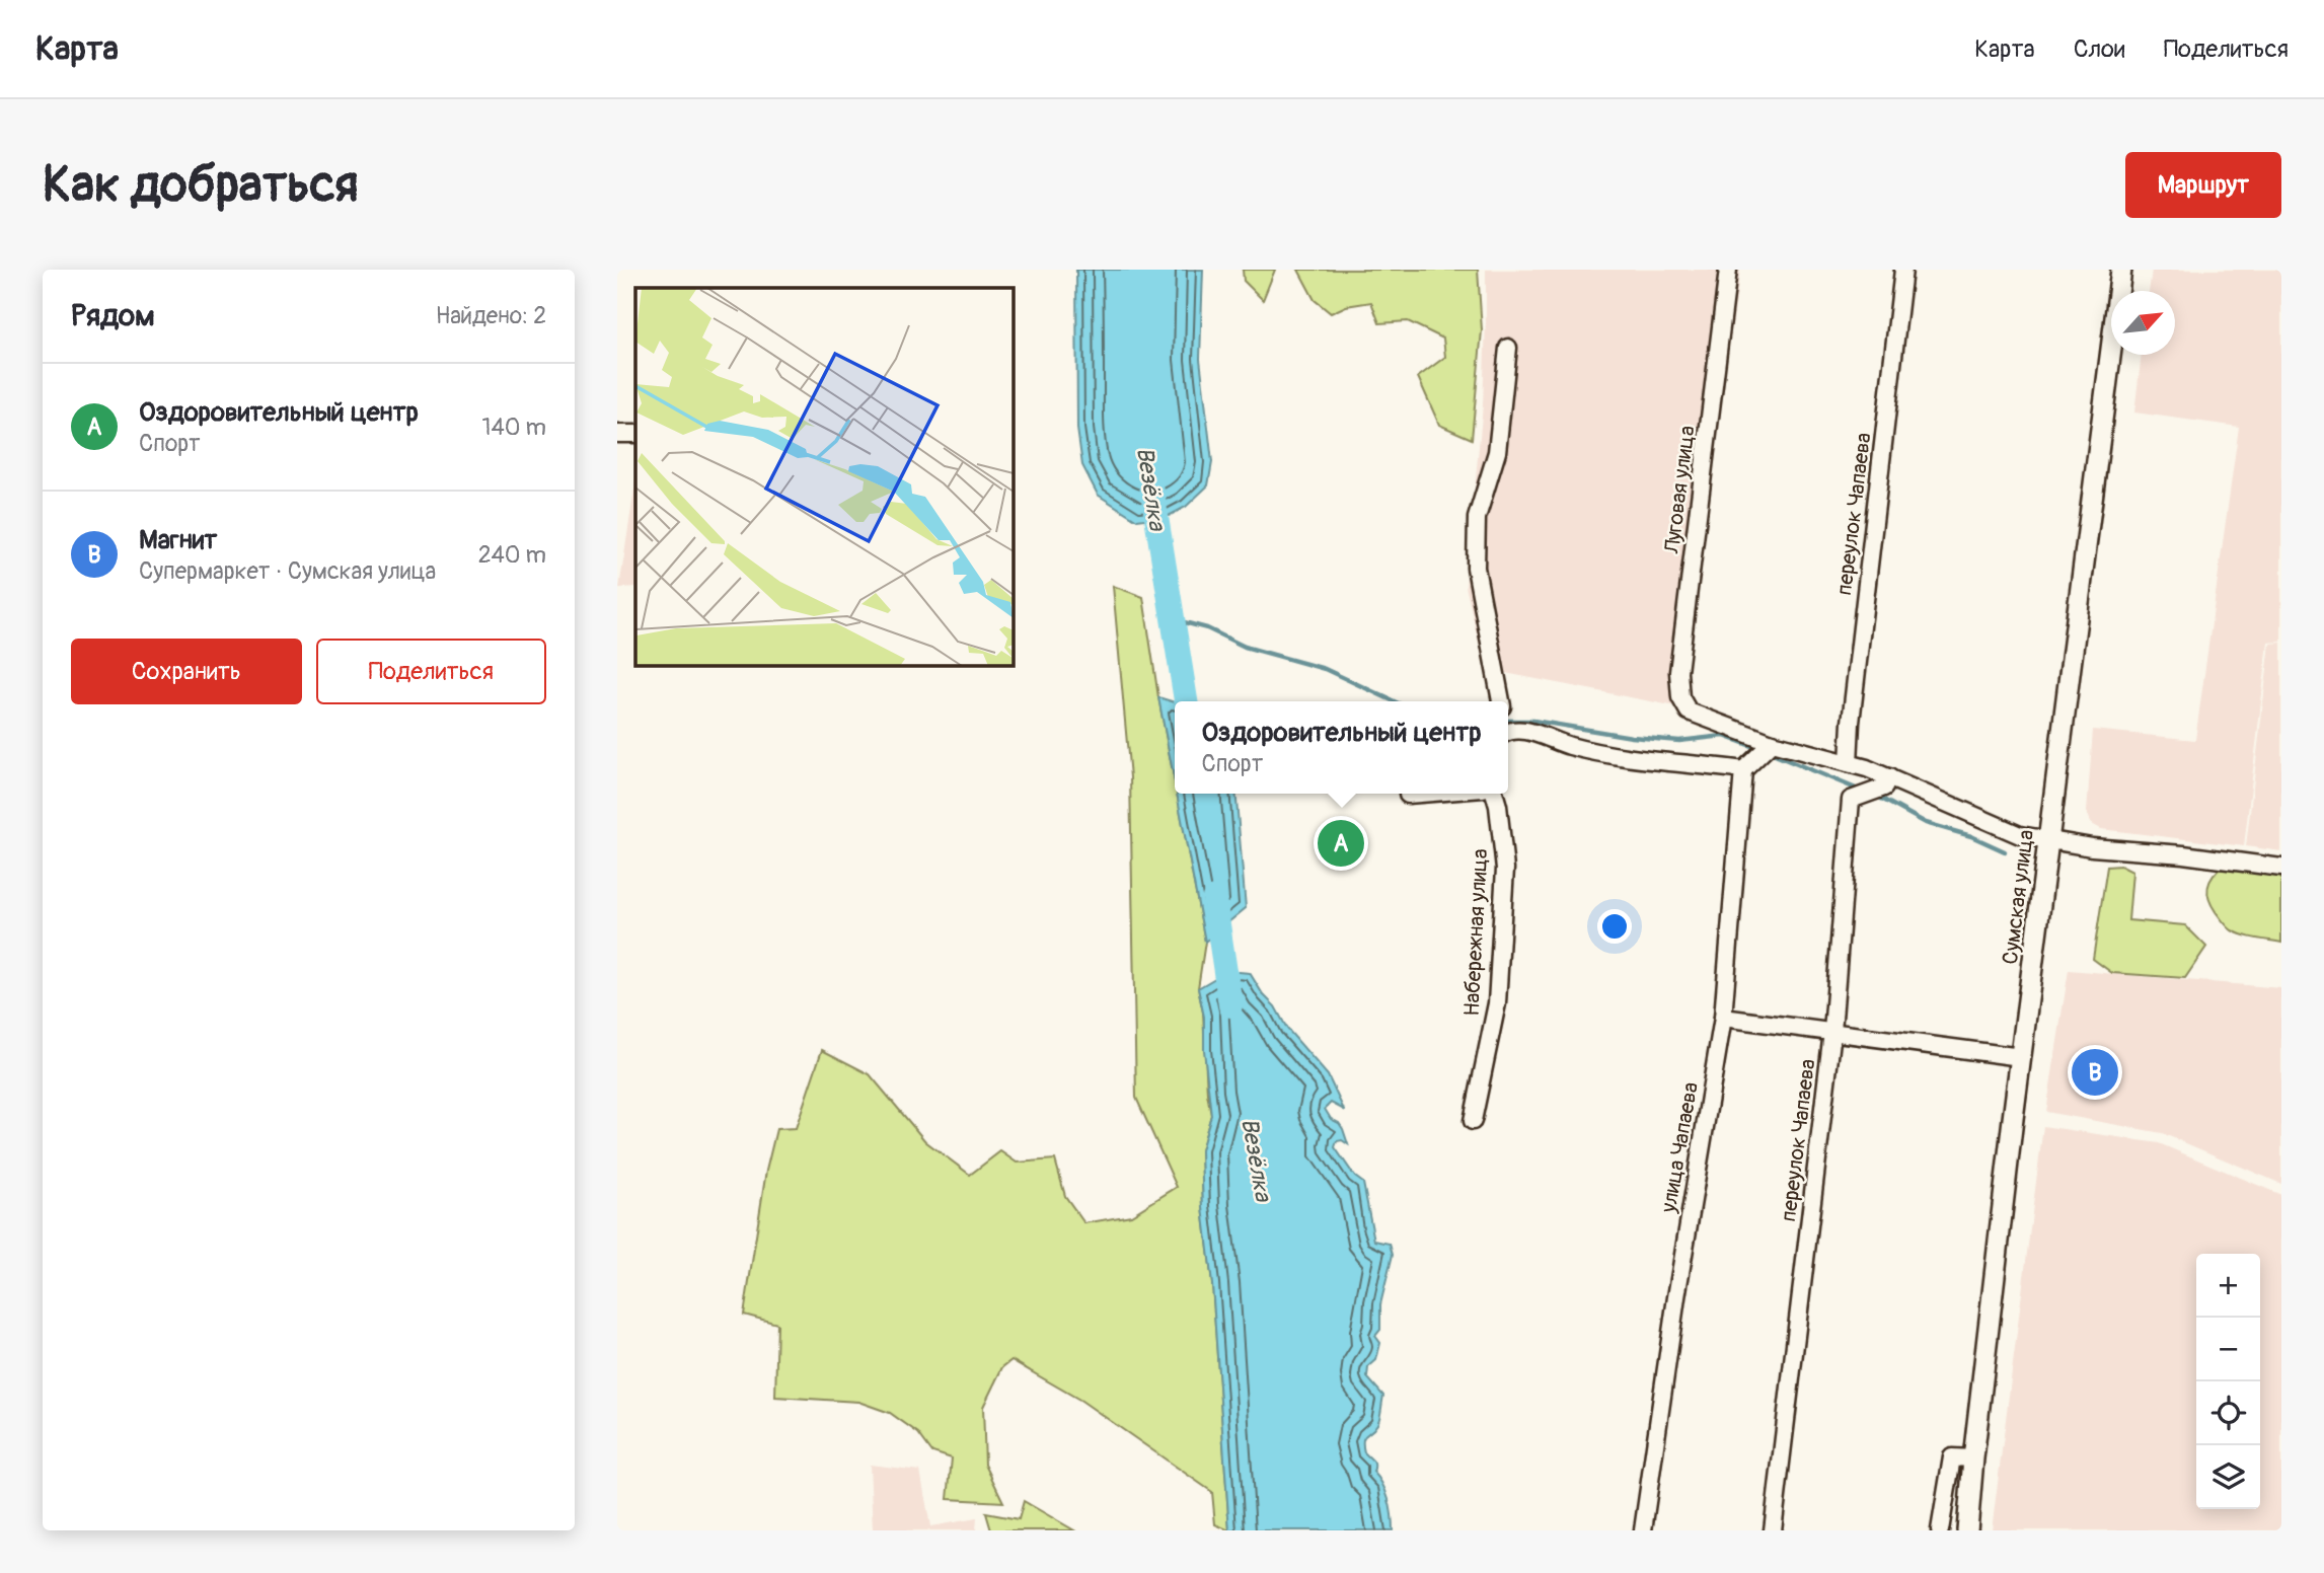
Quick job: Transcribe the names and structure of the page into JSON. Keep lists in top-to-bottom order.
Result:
{
  "streets": {
    "main road": ["Сумская улица"],
    "street": [
      "Луговая улица",
      "переулок Чапаева",
      "Набережная улица",
      "улица Чапаева"
    ]
  },
  "water": ["Везёлка"],
  "north": "top right",
  "page": {
    "header": "Карта",
    "nav": ["Карта", "Слои", "Поделиться"],
    "buttons": [
      "Маршрут",
      ["Сохранить", "Поделиться"]
    ],
    "title": "Как добраться",
    "heading": ["Рядом", "Найдено: 2"],
    "list": [
      {
        "mark": "A",
        "name": "Оздоровительный центр",
        "note": "Спорт",
        "value": "140 m"
      },
      {
        "mark": "B",
        "name": "Магнит",
        "note": "Супермаркет · Сумская улица",
        "value": "240 m"
      }
    ],
    "popup": ["Оздоровительный центр", "Спорт"],
    "pins": ["A", "B"],
    "map_buttons": ["+", "−"]
  }
}
